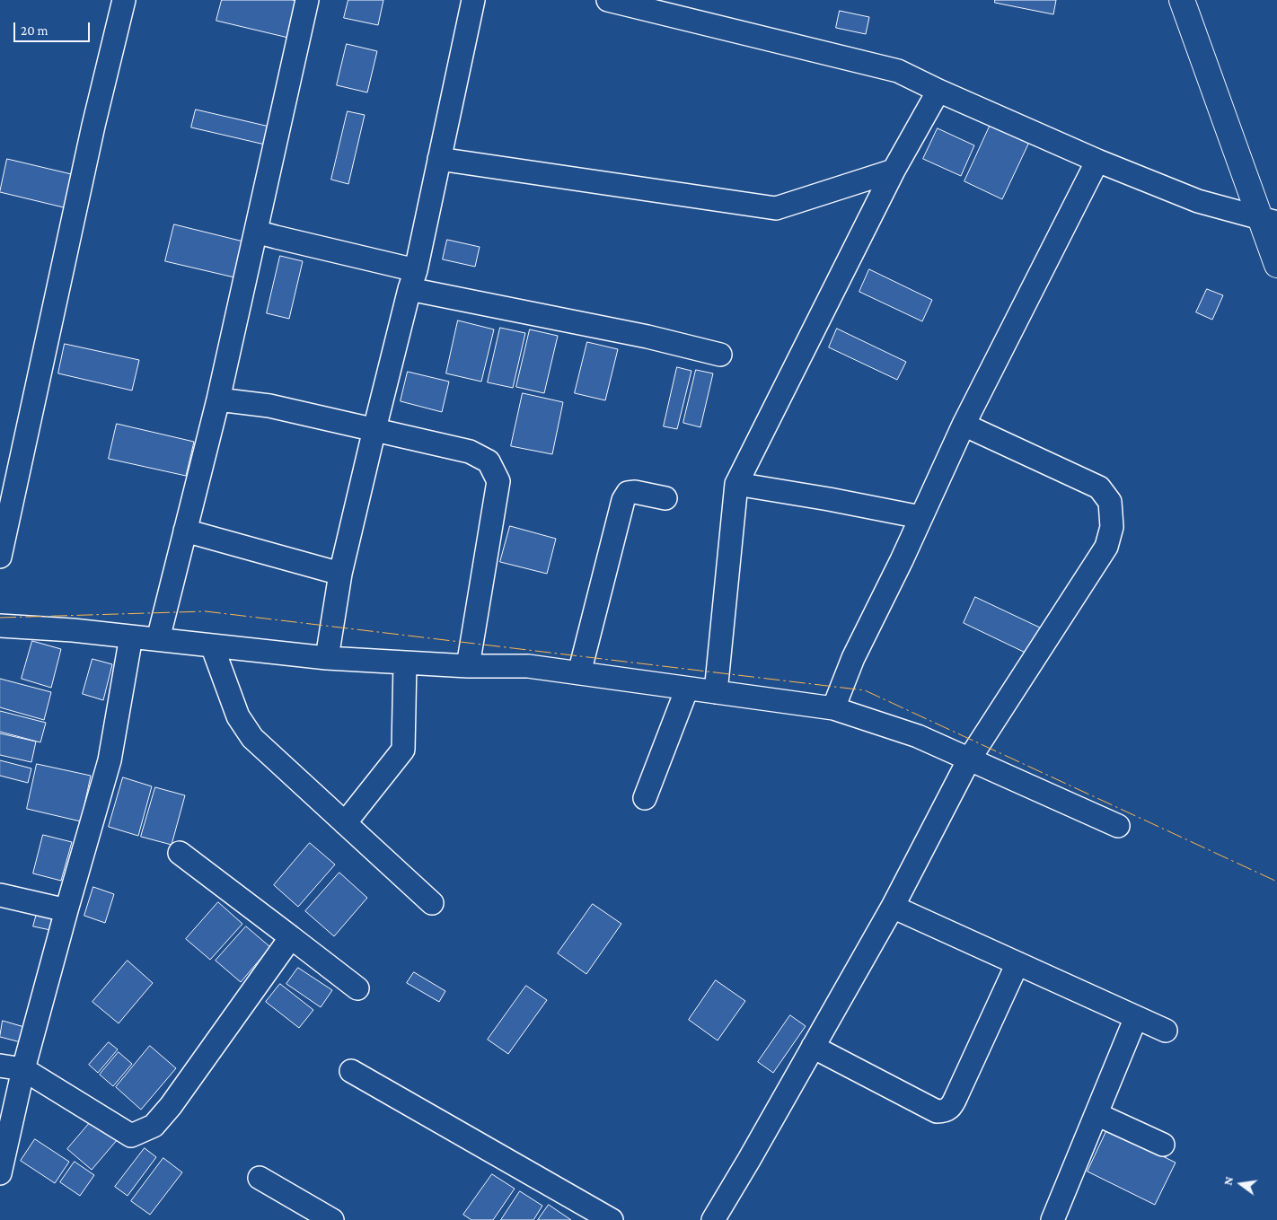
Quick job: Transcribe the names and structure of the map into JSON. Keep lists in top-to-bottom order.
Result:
{
  "scale_bar": "20 m",
  "north": "left"
}
